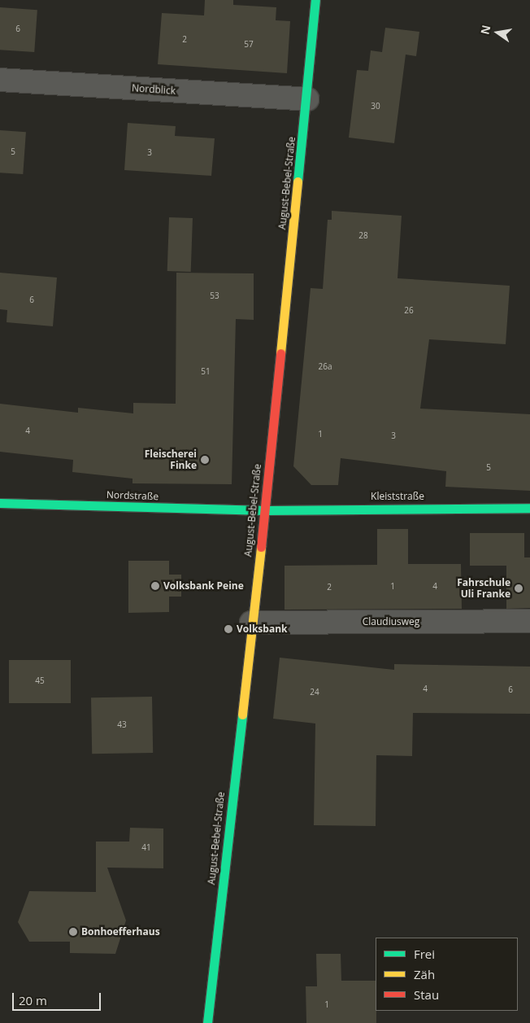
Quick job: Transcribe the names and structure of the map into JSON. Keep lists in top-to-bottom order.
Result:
{
  "streets": {
    "street": [
      "Nordblick",
      "August-Bebel-Straße",
      "Nordstraße",
      "Kleiststraße",
      "Claudiusweg"
    ]
  },
  "crossings": [
    ["Nordblick", "August-Bebel-Straße"],
    ["August-Bebel-Straße", "Nordstraße"],
    ["August-Bebel-Straße", "Kleiststraße"],
    ["August-Bebel-Straße", "Claudiusweg"],
    ["Nordstraße", "Kleiststraße"]
  ],
  "places": [
    "Fleischerei Finke",
    "Volksbank Peine",
    "Fahrschule Uli Franke",
    "Volksbank",
    "Bonhoefferhaus"
  ],
  "house_numbers": [
    "6",
    "2",
    "57",
    "30",
    "5",
    "3",
    "28",
    "53",
    "6",
    "26",
    "26a",
    "51",
    "4",
    "1",
    "3",
    "5",
    "1",
    "4",
    "2",
    "45",
    "4",
    "6",
    "24",
    "43",
    "41",
    "1"
  ],
  "legend": ["Frei", "Zäh", "Stau"],
  "scale_bar": "20 m",
  "north": "left"
}
